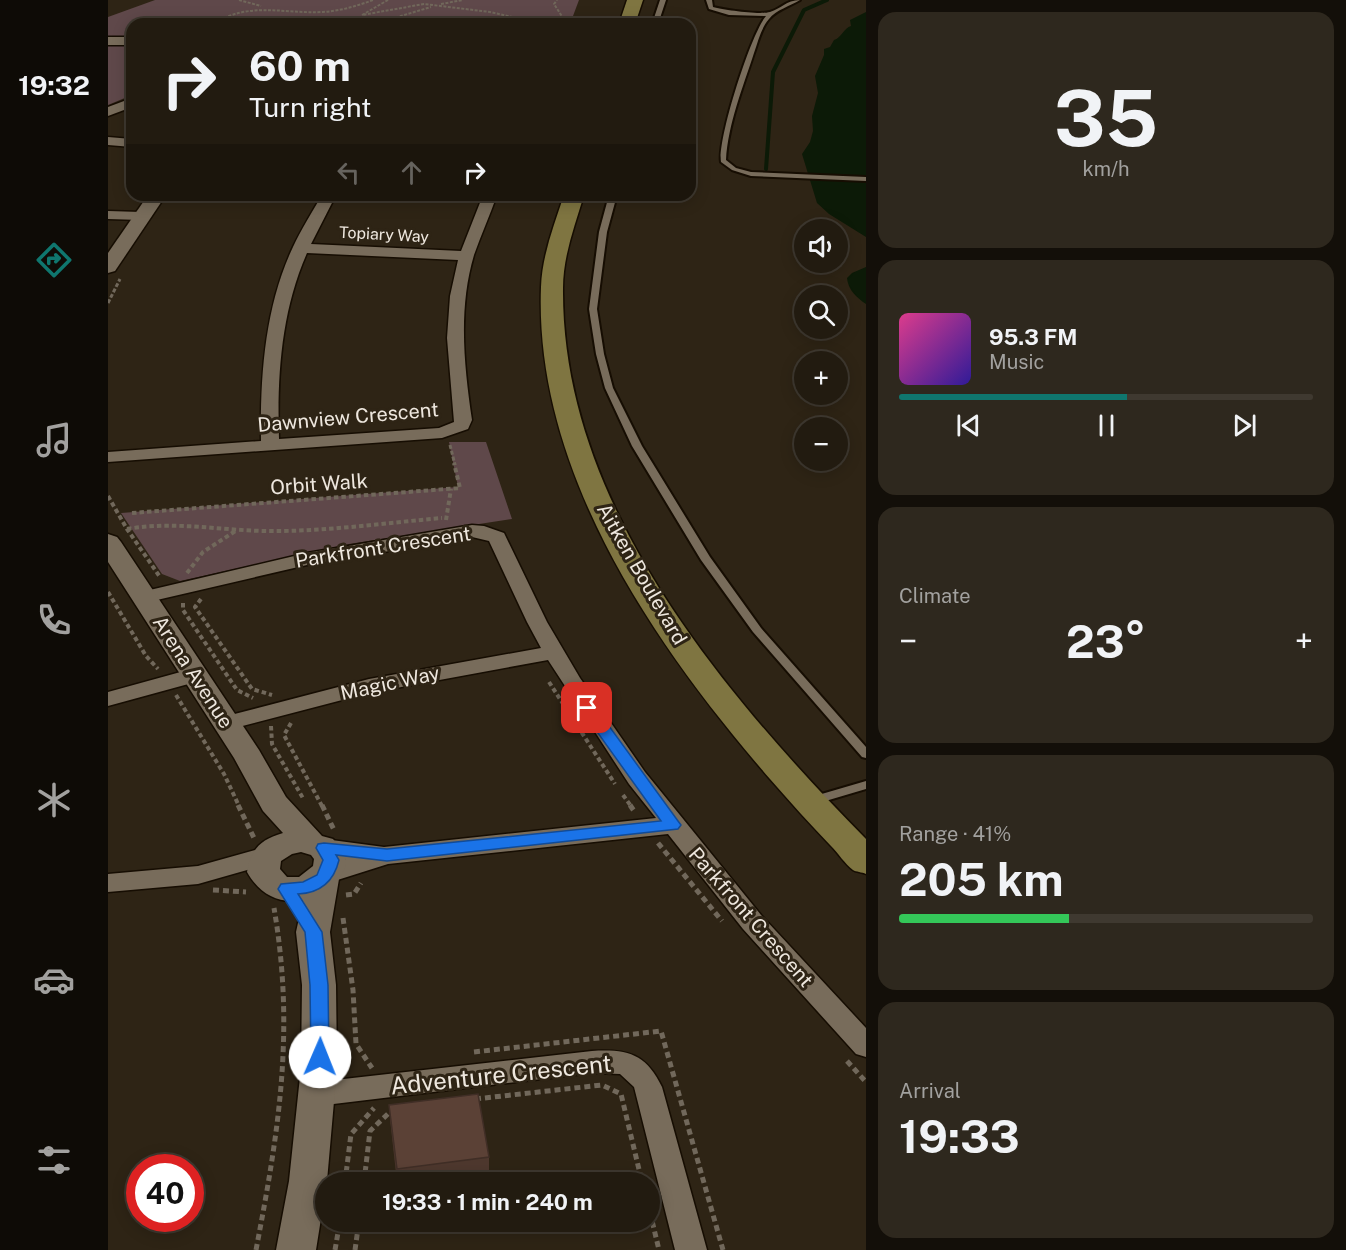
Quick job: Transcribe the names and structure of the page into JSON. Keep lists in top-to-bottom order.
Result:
{
  "streets": {
    "main road": ["Aitken Boulevard"],
    "street": [
      "Topiary Way",
      "Dawnview Crescent",
      "Parkfront Crescent",
      "Arena Avenue",
      "Magic Way",
      "Adventure Crescent"
    ],
    "path": ["Orbit Walk"]
  },
  "crossings": [
    ["Topiary Way", "Dawnview Crescent"],
    ["Parkfront Crescent", "Arena Avenue"],
    ["Parkfront Crescent", "Magic Way"],
    ["Arena Avenue", "Magic Way"],
    ["Arena Avenue", "Adventure Crescent"]
  ],
  "page": {
    "tabs": "19:32",
    "tile": [
      ["35", "km/h"],
      "Climate",
      ["Range · 41%", "205 km"],
      ["Arrival", "19:33"]
    ],
    "turn": ["60 m", "Turn right"],
    "map_buttons": ["+", "−"],
    "song": ["95.3 FM", "Music"],
    "heat": ["−", "23°", "+"],
    "limit": "40",
    "trip": "19:33 · 1 min · 240 m"
  }
}
